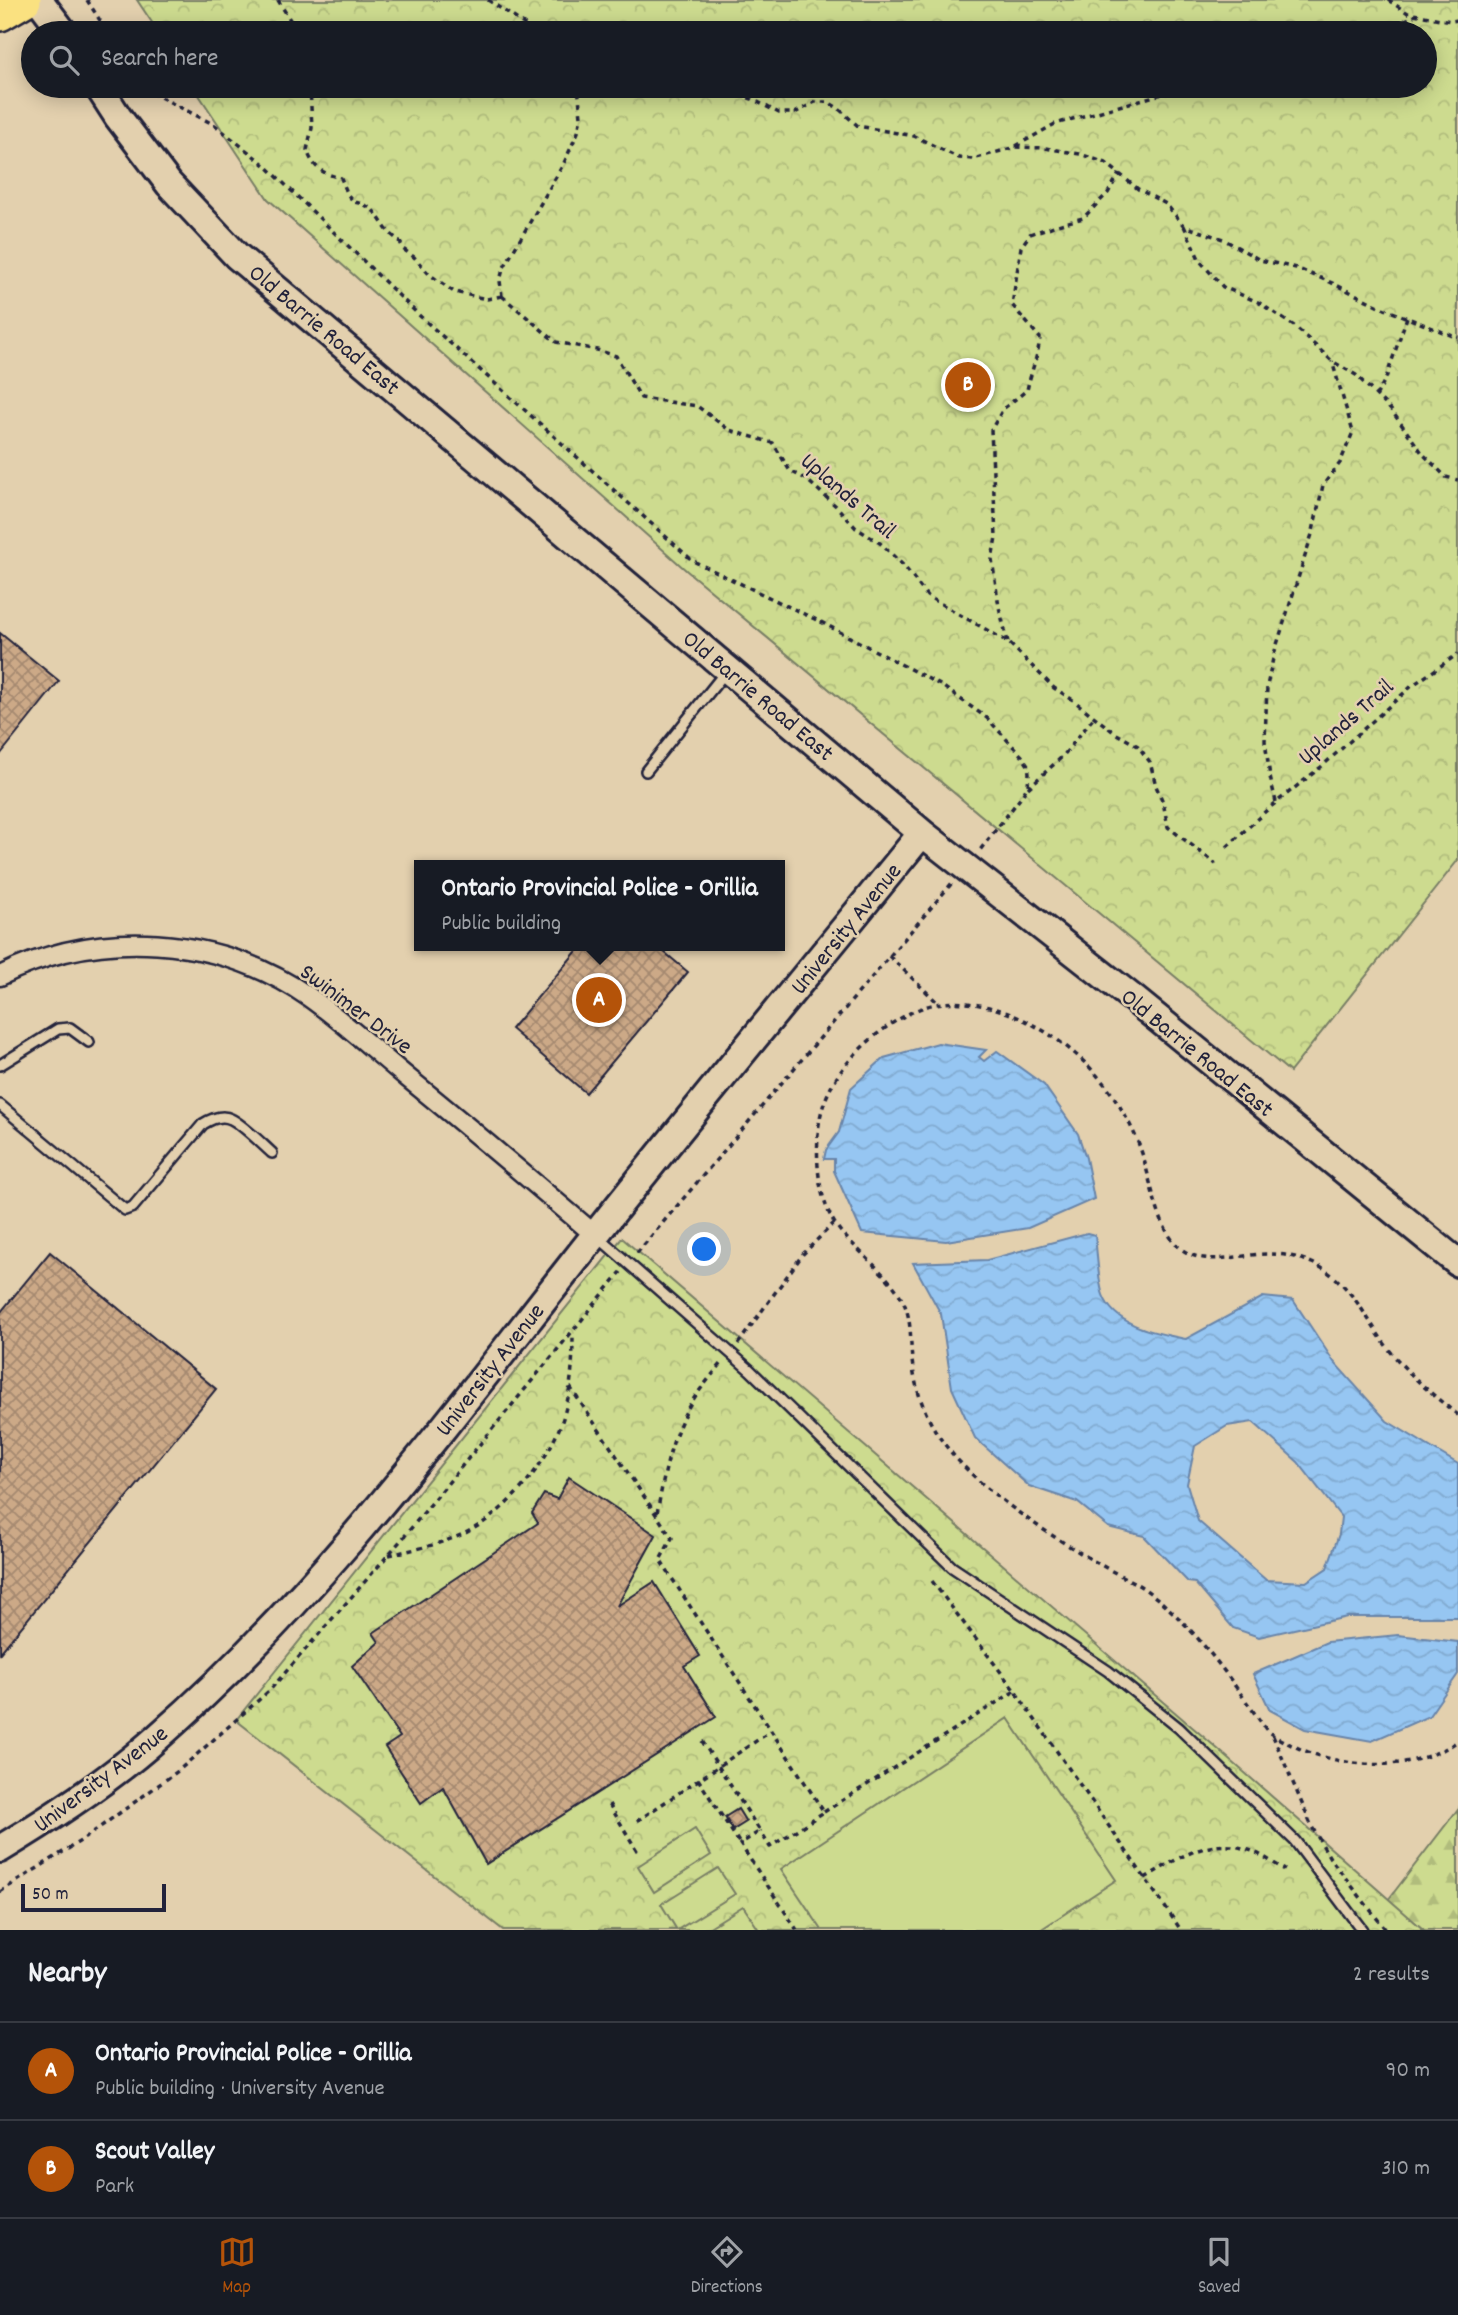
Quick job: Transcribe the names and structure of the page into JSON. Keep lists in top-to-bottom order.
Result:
{
  "streets": {
    "main road": ["Old Barrie Road East", "University Avenue"],
    "street": ["Swinimer Drive"],
    "path": ["Uplands Trail"]
  },
  "crossings": [
    ["Old Barrie Road East", "University Avenue"],
    ["University Avenue", "Swinimer Drive"]
  ],
  "scale_bar": "50 m",
  "page": {
    "search": "Search here",
    "pins": ["B", "A"],
    "popup": ["Ontario Provincial Police - Orillia", "Public building"],
    "scale": "50 m",
    "heading": ["Nearby", "2 results"],
    "list": [
      {
        "mark": "A",
        "name": "Ontario Provincial Police - Orillia",
        "note": "Public building · University Avenue",
        "value": "90 m"
      },
      {
        "mark": "B",
        "name": "Scout Valley",
        "note": "Park",
        "value": "310 m"
      }
    ],
    "nav": ["Map", "Directions", "Saved"]
  }
}
